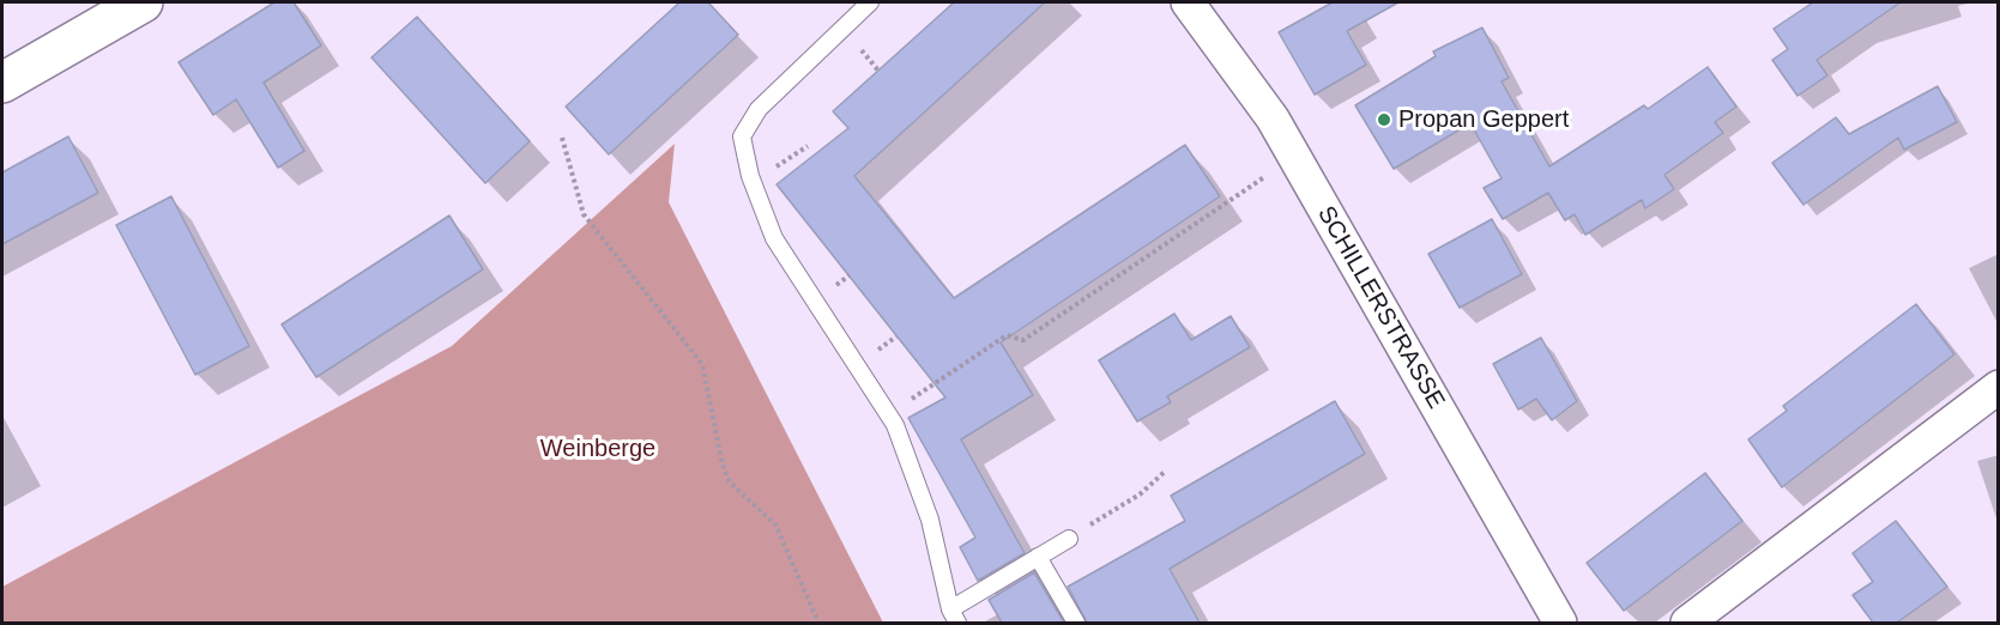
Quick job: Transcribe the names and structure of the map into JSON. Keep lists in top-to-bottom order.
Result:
{
  "streets": {
    "street": ["SCHILLERSTRASSE"]
  },
  "parks": ["Weinberge"],
  "places": ["Propan Geppert"]
}
